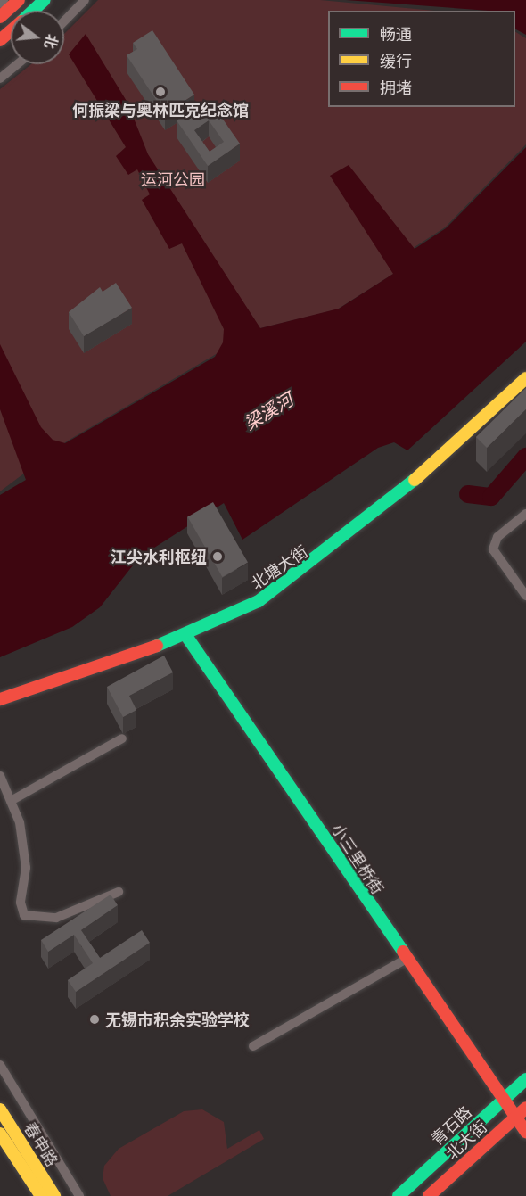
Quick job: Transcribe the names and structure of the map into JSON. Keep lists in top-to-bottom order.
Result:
{
  "streets": {
    "main road": [
      "北塘大街",
      "小三里桥街",
      "青石路",
      "北大街",
      "春申路"
    ]
  },
  "crossings": [
    ["北塘大街", "小三里桥街"],
    ["小三里桥街", "青石路"],
    ["小三里桥街", "北大街"]
  ],
  "water": ["梁溪河"],
  "parks": ["运河公园"],
  "places": ["何振梁与奥林匹克纪念馆", "江尖水利枢纽", "无锡市积余实验学校"],
  "legend": ["畅通", "缓行", "拥堵"],
  "north": "right"
}
